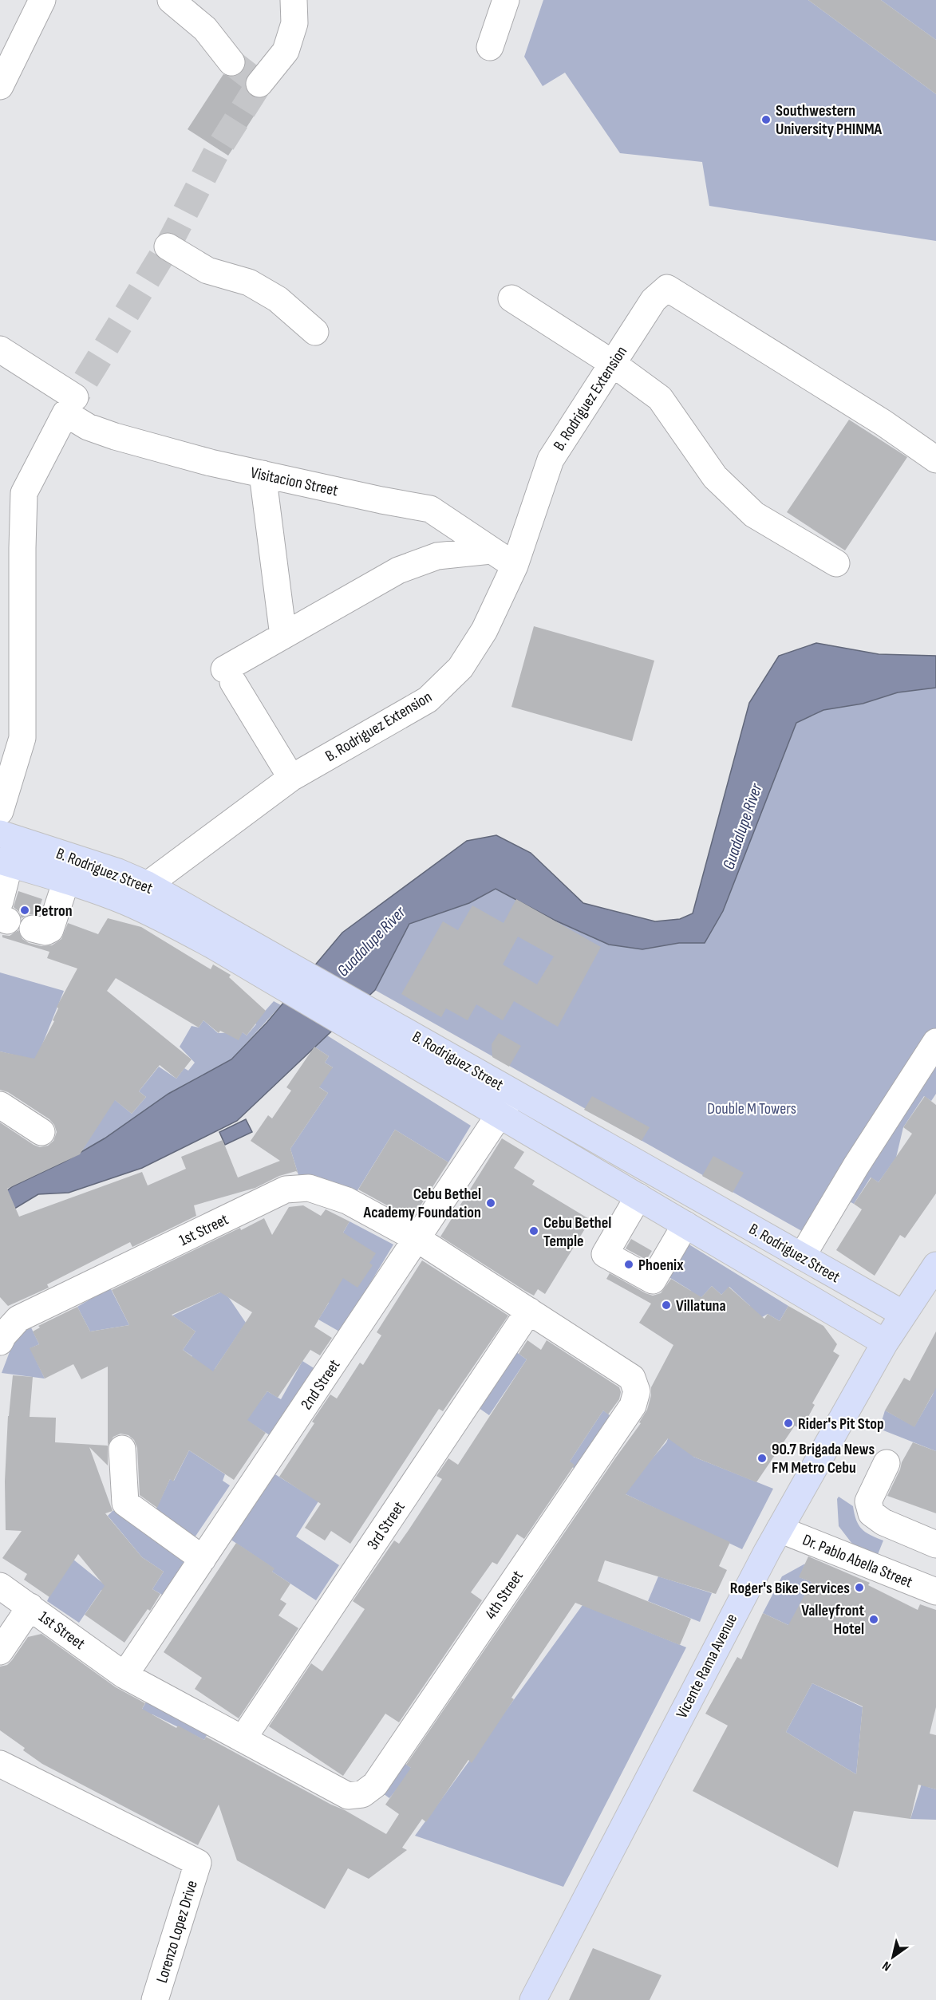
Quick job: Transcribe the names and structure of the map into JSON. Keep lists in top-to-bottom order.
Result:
{
  "streets": {
    "main road": ["B. Rodriguez Street", "Vicente Rama Avenue"],
    "street": [
      "B. Rodriguez Extension",
      "Visitacion Street",
      "1st Street",
      "2nd Street",
      "3rd Street",
      "Dr. Pablo Abella Street",
      "4th Street",
      "Lorenzo Lopez Drive"
    ]
  },
  "crossings": [
    ["B. Rodriguez Extension", "Visitacion Street"],
    ["B. Rodriguez Extension", "B. Rodriguez Street"],
    ["B. Rodriguez Street", "2nd Street"],
    ["B. Rodriguez Street", "Vicente Rama Avenue"],
    ["1st Street", "2nd Street"],
    ["1st Street", "4th Street"],
    ["2nd Street", "4th Street"],
    ["3rd Street", "4th Street"],
    ["Dr. Pablo Abella Street", "Vicente Rama Avenue"]
  ],
  "water": ["Guadalupe River"],
  "parks": ["Double M Towers"],
  "places": [
    "Southwestern University PHINMA",
    "Petron",
    "Cebu Bethel Academy Foundation",
    "Cebu Bethel Temple",
    "Phoenix",
    "Villatuna",
    "Rider's Pit Stop",
    "90.7 Brigada News FM Metro Cebu",
    "Roger's Bike Services",
    "Valleyfront Hotel"
  ],
  "north": "bottom left"
}
